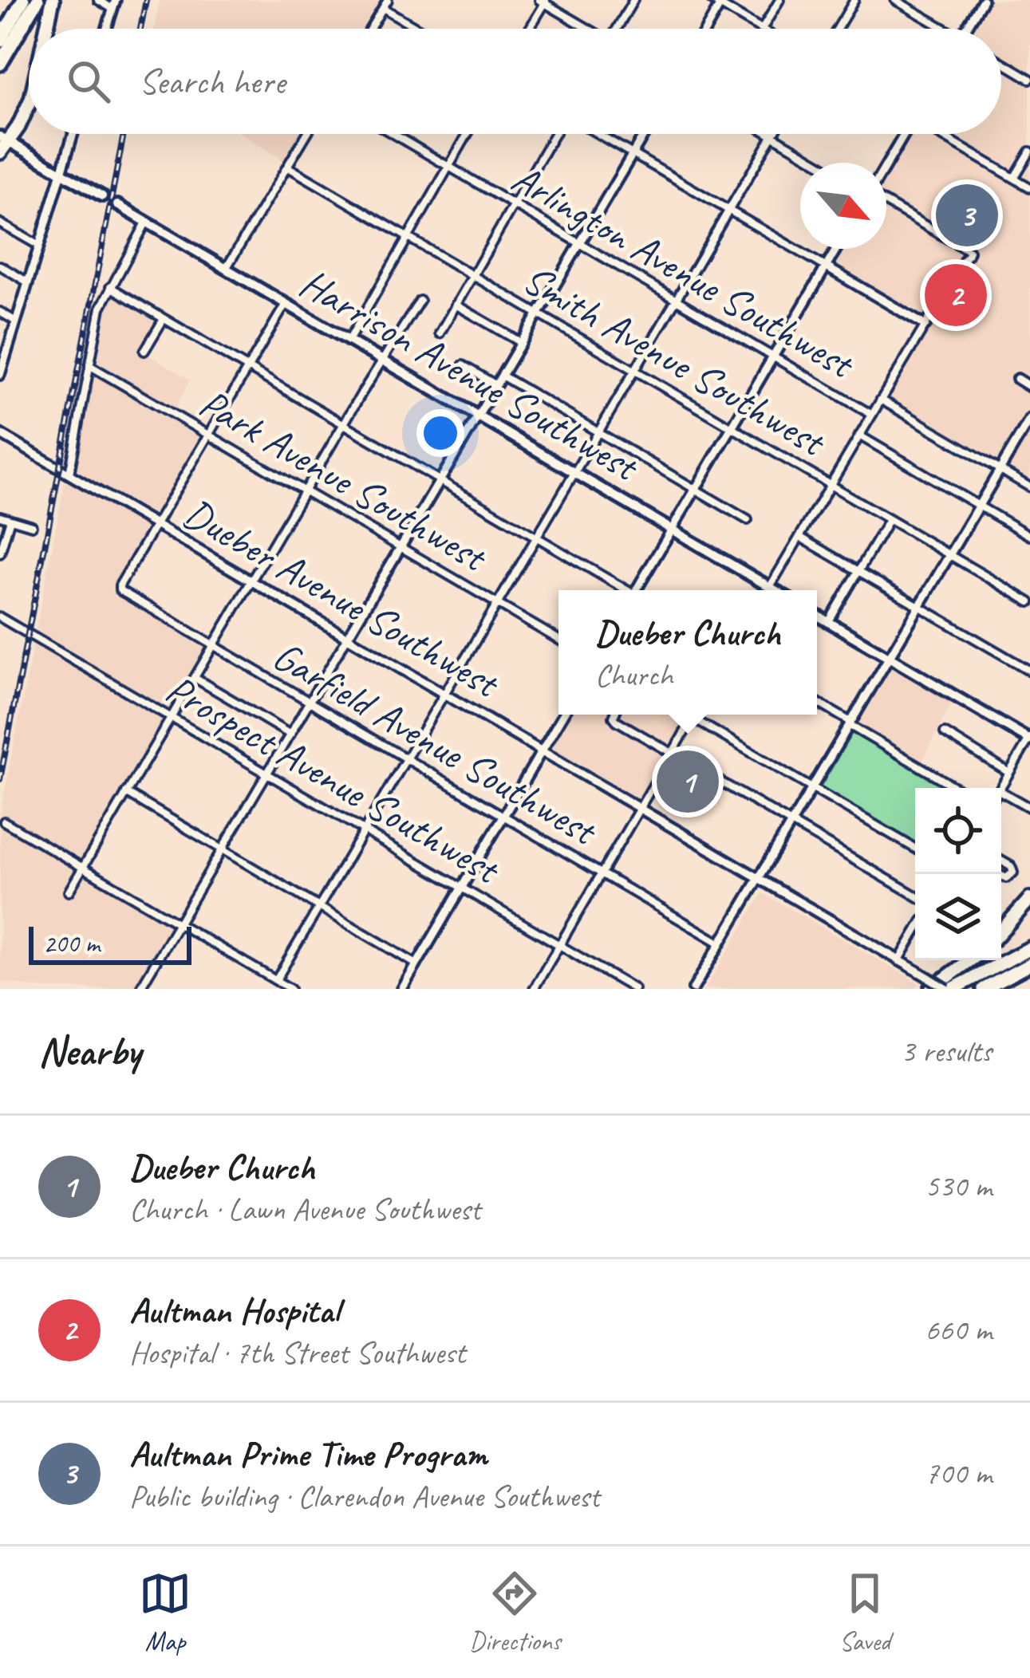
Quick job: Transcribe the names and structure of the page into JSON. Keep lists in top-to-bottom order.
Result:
{
  "streets": {
    "main road": ["Harrison Avenue Southwest"],
    "street": [
      "Arlington Avenue Southwest",
      "Smith Avenue Southwest",
      "Park Avenue Southwest",
      "Dueber Avenue Southwest",
      "Garfield Avenue Southwest",
      "Prospect Avenue Southwest"
    ]
  },
  "crossings": [
    ["Dueber Avenue Southwest", "Garfield Avenue Southwest"]
  ],
  "scale_bar": "200 m",
  "north": "bottom right",
  "page": {
    "search": "Search here",
    "pins": ["3", "2", "1"],
    "popup": ["Dueber Church", "Church"],
    "scale": "200 m",
    "heading": ["Nearby", "3 results"],
    "list": [
      {
        "mark": "1",
        "name": "Dueber Church",
        "note": "Church · Lawn Avenue Southwest",
        "value": "530 m"
      },
      {
        "mark": "2",
        "name": "Aultman Hospital",
        "note": "Hospital · 7th Street Southwest",
        "value": "660 m"
      },
      {
        "mark": "3",
        "name": "Aultman Prime Time Program",
        "note": "Public building · Clarendon Avenue Southwest",
        "value": "700 m"
      }
    ],
    "nav": ["Map", "Directions", "Saved"]
  }
}
